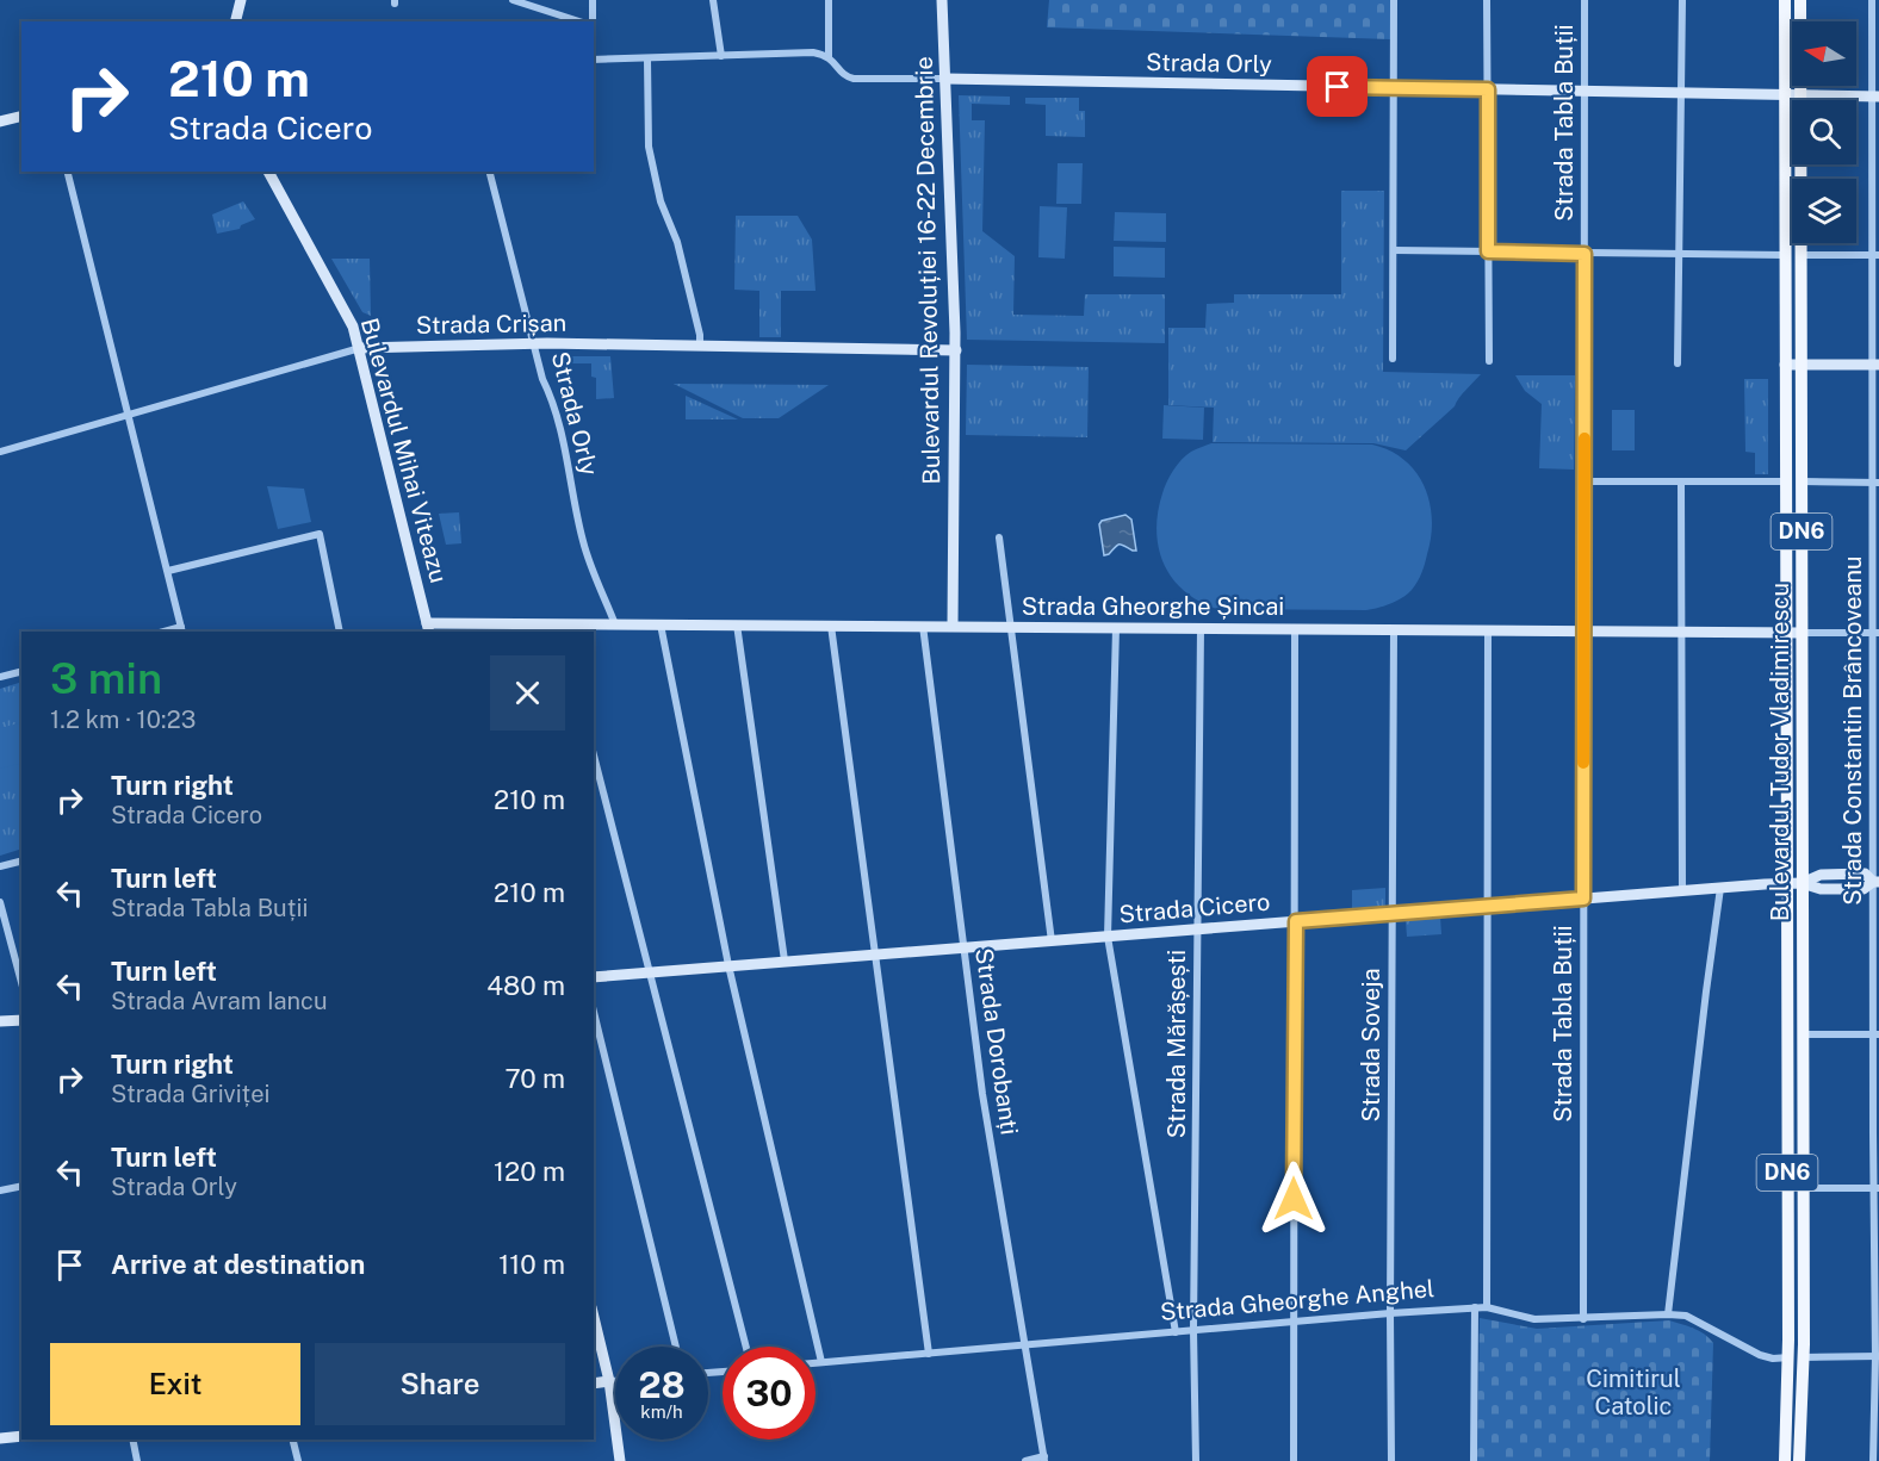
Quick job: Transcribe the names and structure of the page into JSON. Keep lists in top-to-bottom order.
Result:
{
  "streets": {
    "main road": ["DN6", "Bulevardul Tudor Vladimirescu"],
    "street": [
      "Strada Orly",
      "Strada Tabla Buții",
      "Bulevardul Revoluției 16-22 Decembrie",
      "Strada Crișan",
      "Bulevardul Mihai Viteazu",
      "Strada Gheorghe Șincai",
      "Strada Constantin Brâncoveanu",
      "Strada Cicero",
      "Strada Dorobanți",
      "Strada Mărășești",
      "Strada Soveja",
      "Strada Gheorghe Anghel"
    ]
  },
  "crossings": [
    ["Strada Orly", "Strada Tabla Buții"],
    ["Strada Orly", "Bulevardul Revoluției 16-22 Decembrie"],
    ["Strada Orly", "Strada Crișan"],
    ["Strada Orly", "Strada Gheorghe Șincai"],
    ["Strada Orly", "Strada Constantin Brâncoveanu"],
    ["Strada Orly", "Bulevardul Tudor Vladimirescu"],
    ["Strada Tabla Buții", "Strada Gheorghe Șincai"],
    ["Strada Tabla Buții", "Strada Cicero"],
    ["Strada Tabla Buții", "Strada Gheorghe Anghel"],
    ["Bulevardul Revoluției 16-22 Decembrie", "Strada Crișan"],
    ["Bulevardul Revoluției 16-22 Decembrie", "Strada Gheorghe Șincai"],
    ["Strada Crișan", "Bulevardul Mihai Viteazu"],
    ["Bulevardul Mihai Viteazu", "Strada Gheorghe Șincai"],
    ["Strada Gheorghe Șincai", "Strada Constantin Brâncoveanu"],
    ["Strada Gheorghe Șincai", "Bulevardul Tudor Vladimirescu"],
    ["Strada Gheorghe Șincai", "Strada Dorobanți"],
    ["Strada Gheorghe Șincai", "Strada Mărășești"],
    ["Strada Gheorghe Șincai", "Strada Soveja"],
    ["Strada Constantin Brâncoveanu", "Strada Cicero"],
    ["Strada Constantin Brâncoveanu", "Strada Gheorghe Anghel"],
    ["Bulevardul Tudor Vladimirescu", "Strada Cicero"],
    ["Bulevardul Tudor Vladimirescu", "Strada Gheorghe Anghel"],
    ["Strada Cicero", "Strada Dorobanți"],
    ["Strada Cicero", "Strada Mărășești"],
    ["Strada Cicero", "Strada Soveja"],
    ["Strada Dorobanți", "Strada Gheorghe Anghel"],
    ["Strada Mărășești", "Strada Gheorghe Anghel"],
    ["Strada Soveja", "Strada Gheorghe Anghel"]
  ],
  "parks": ["Cimitirul Catolic"],
  "north": "left",
  "page": {
    "turn": ["210 m", "Strada Cicero"],
    "heading": ["3 min", "1.2 km · 10:23"],
    "list": [
      {
        "name": "Turn right",
        "note": "Strada Cicero",
        "value": "210 m"
      },
      {
        "name": "Turn left",
        "note": "Strada Tabla Buții",
        "value": "210 m"
      },
      {
        "name": "Turn left",
        "note": "Strada Avram Iancu",
        "value": "480 m"
      },
      {
        "name": "Turn right",
        "note": "Strada Griviței",
        "value": "70 m"
      },
      {
        "name": "Turn left",
        "note": "Strada Orly",
        "value": "120 m"
      },
      {
        "name": "Arrive at destination",
        "value": "110 m"
      }
    ],
    "buttons": ["Exit", "Share"],
    "speed": "28 km/h",
    "limit": "30"
  }
}
